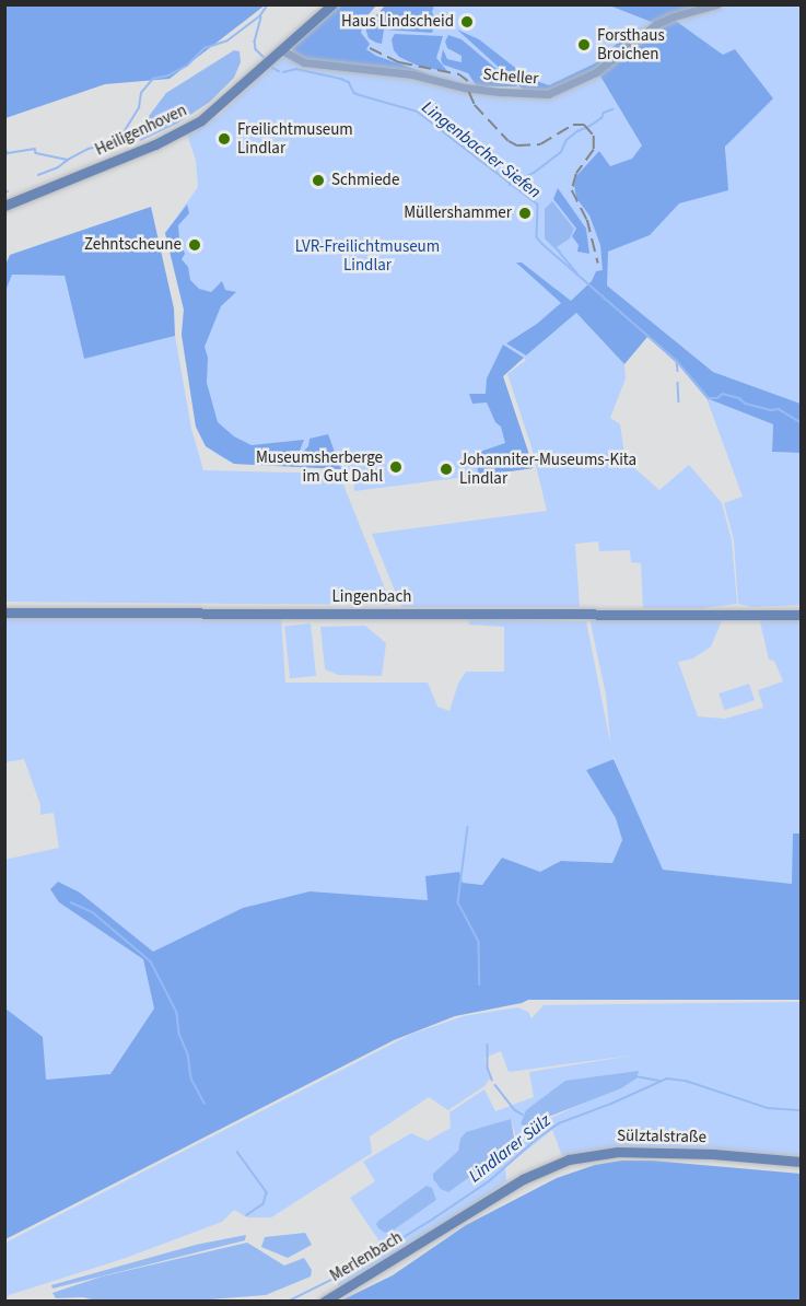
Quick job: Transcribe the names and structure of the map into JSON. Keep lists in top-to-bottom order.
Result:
{
  "streets": {
    "main road": [
      "Heiligenhoven",
      "Lingenbach",
      "Sülztalstraße",
      "Merlenbach"
    ],
    "street": ["Scheller"]
  },
  "crossings": [
    ["Scheller", "Heiligenhoven"],
    ["Sülztalstraße", "Merlenbach"]
  ],
  "water": ["Lingenbacher Siefen", "Lindlarer Sülz"],
  "parks": ["LVR-Freilichtmuseum Lindlar"],
  "places": [
    "Haus Lindscheid",
    "Forsthaus Broichen",
    "Freilichtmuseum Lindlar",
    "Schmiede",
    "Müllershammer",
    "Zehntscheune",
    "Museumsherberge im Gut Dahl",
    "Johanniter-Museums-Kita Lindlar"
  ]
}
